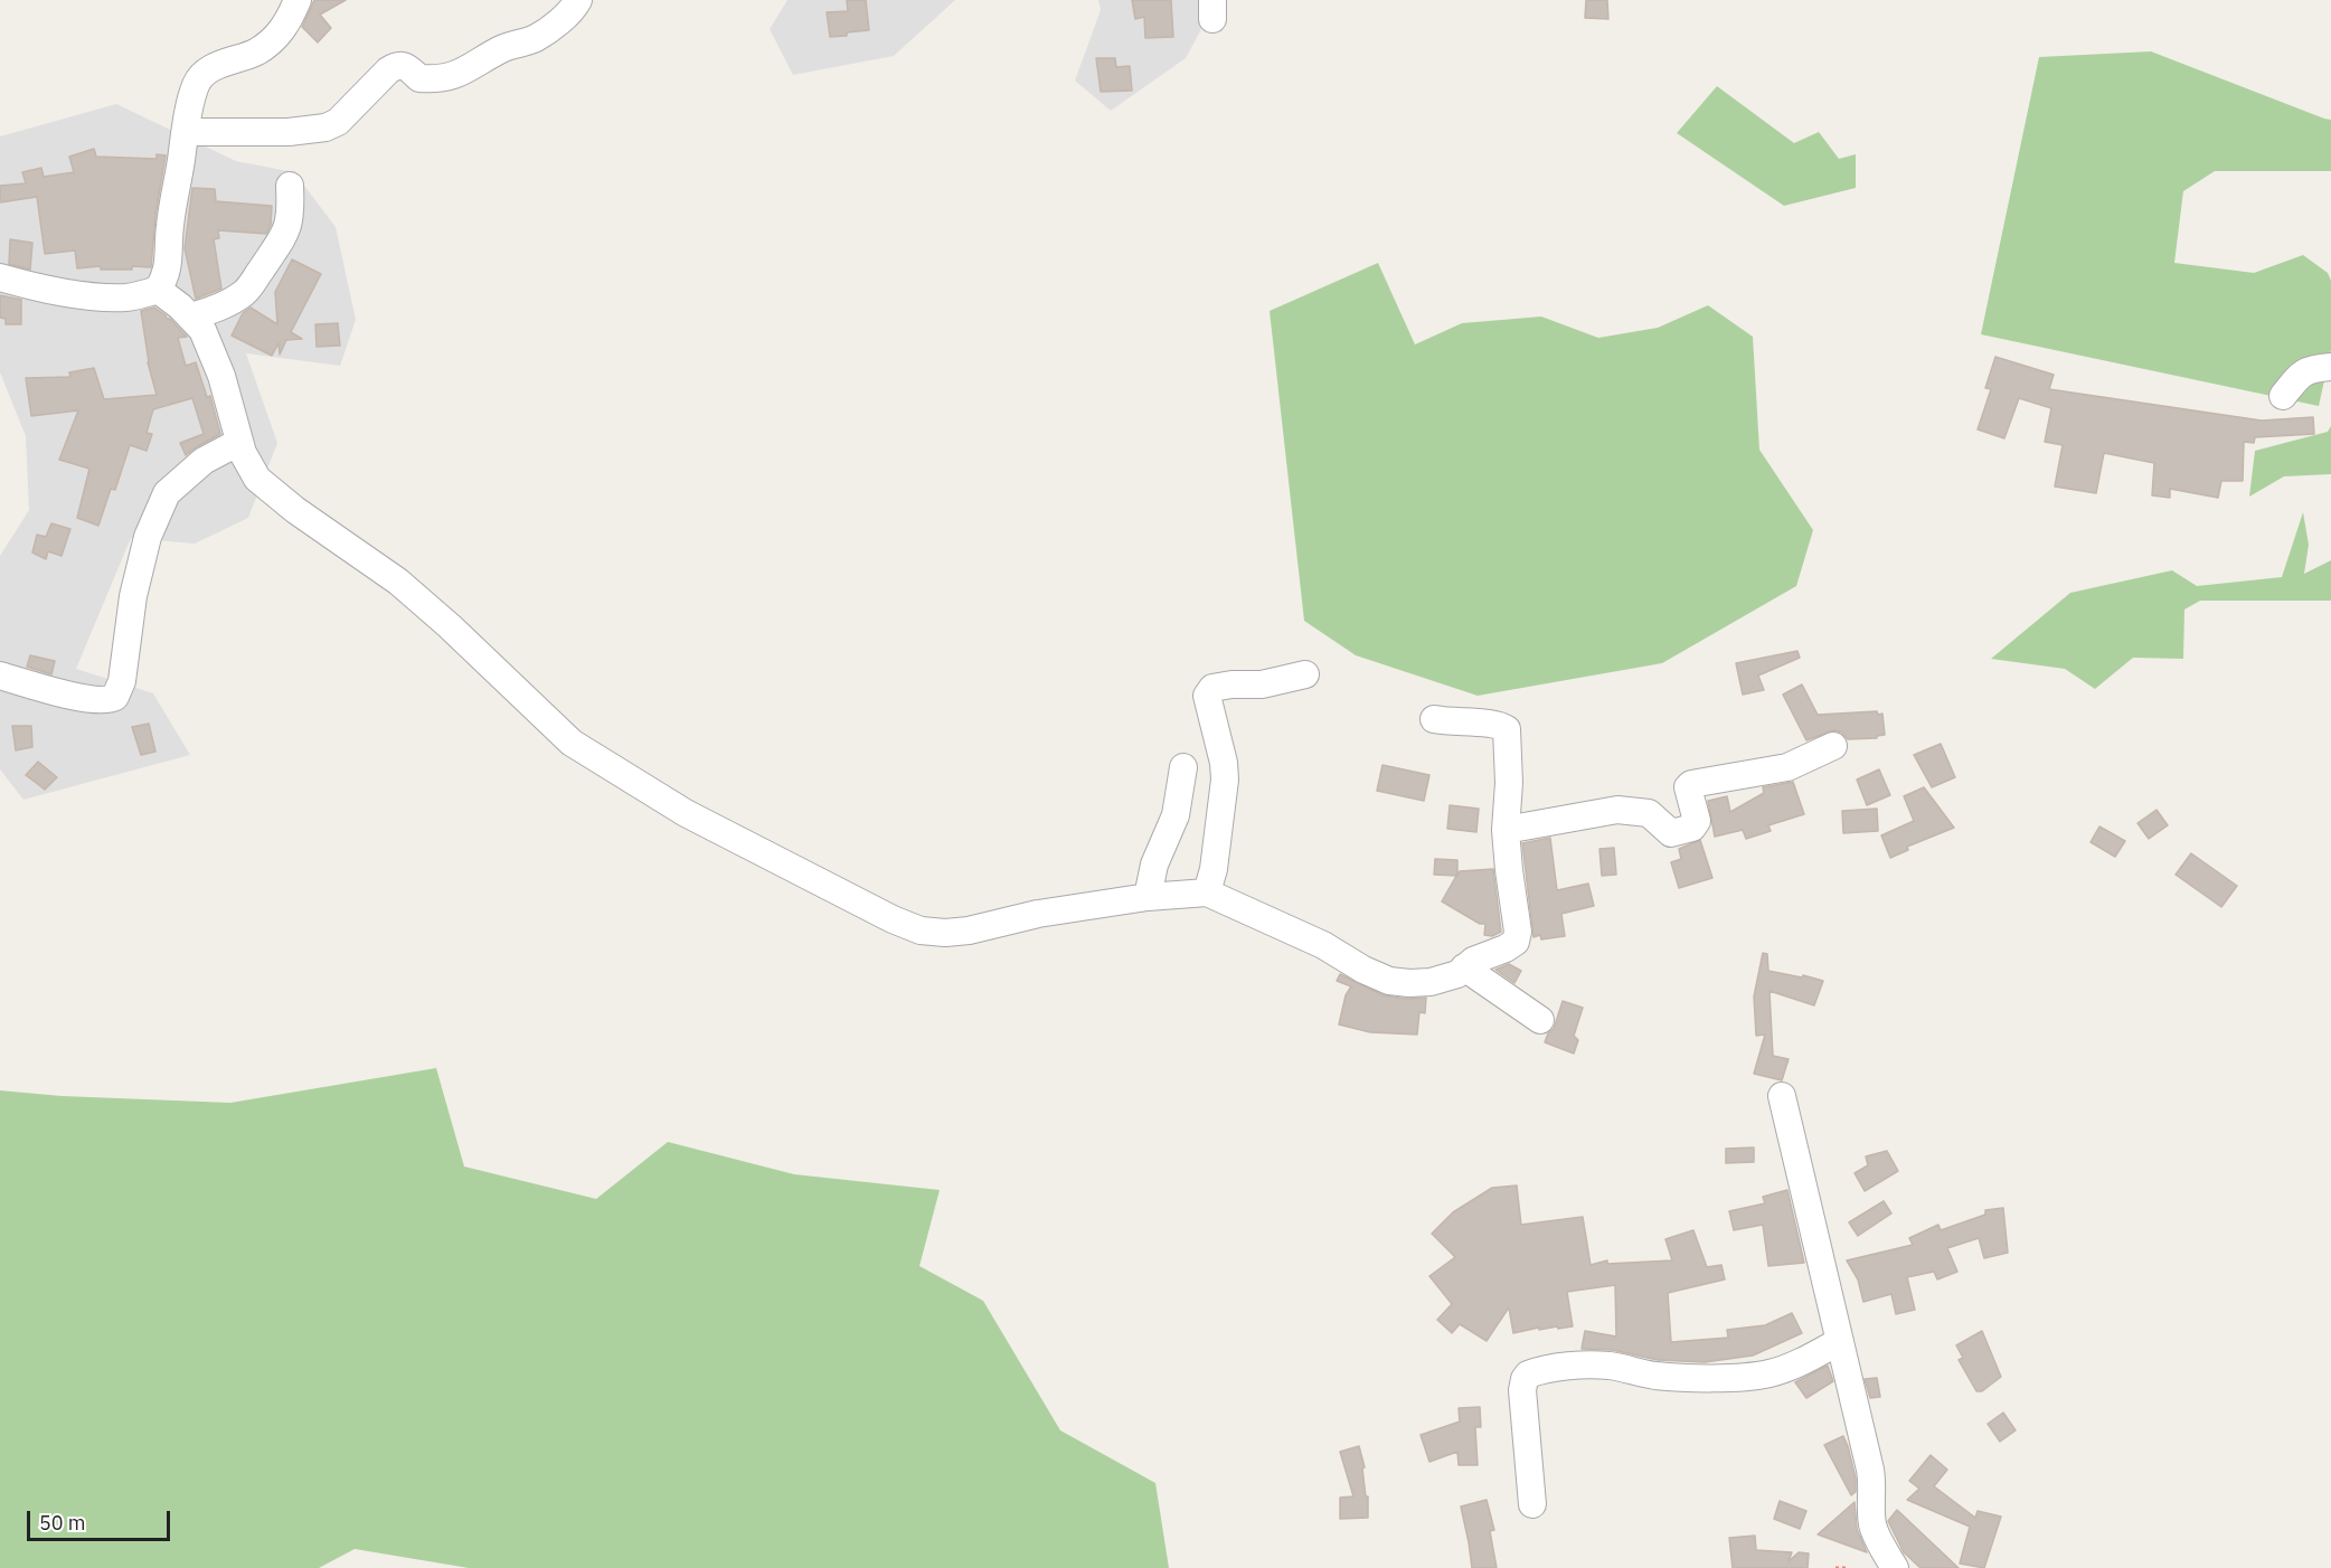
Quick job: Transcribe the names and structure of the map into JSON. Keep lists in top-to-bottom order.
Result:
{
  "scale_bar": "50 m"
}
